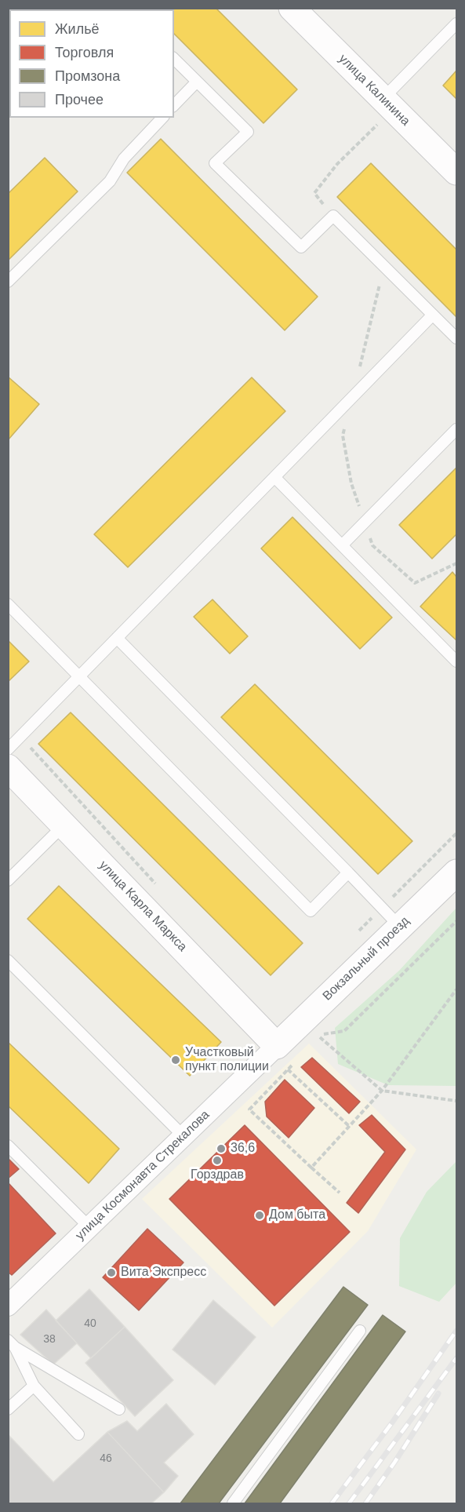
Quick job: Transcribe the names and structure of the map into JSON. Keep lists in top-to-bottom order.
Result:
{
  "streets": {
    "street": [
      "улица Калинина",
      "улица Карла Маркса",
      "Вокзальный проезд",
      "улица Космонавта Стрекалова"
    ]
  },
  "crossings": [
    ["улица Карла Маркса", "Вокзальный проезд"],
    ["улица Карла Маркса", "улица Космонавта Стрекалова"],
    ["Вокзальный проезд", "улица Космонавта Стрекалова"]
  ],
  "places": [
    "Участковый пункт полиции",
    "36,6",
    "Горздрав",
    "Дом быта",
    "Вита Экспресс"
  ],
  "house_numbers": ["40", "38", "46"],
  "legend": [
    "Жильё",
    "Торговля",
    "Промзона",
    "Прочее"
  ]
}
